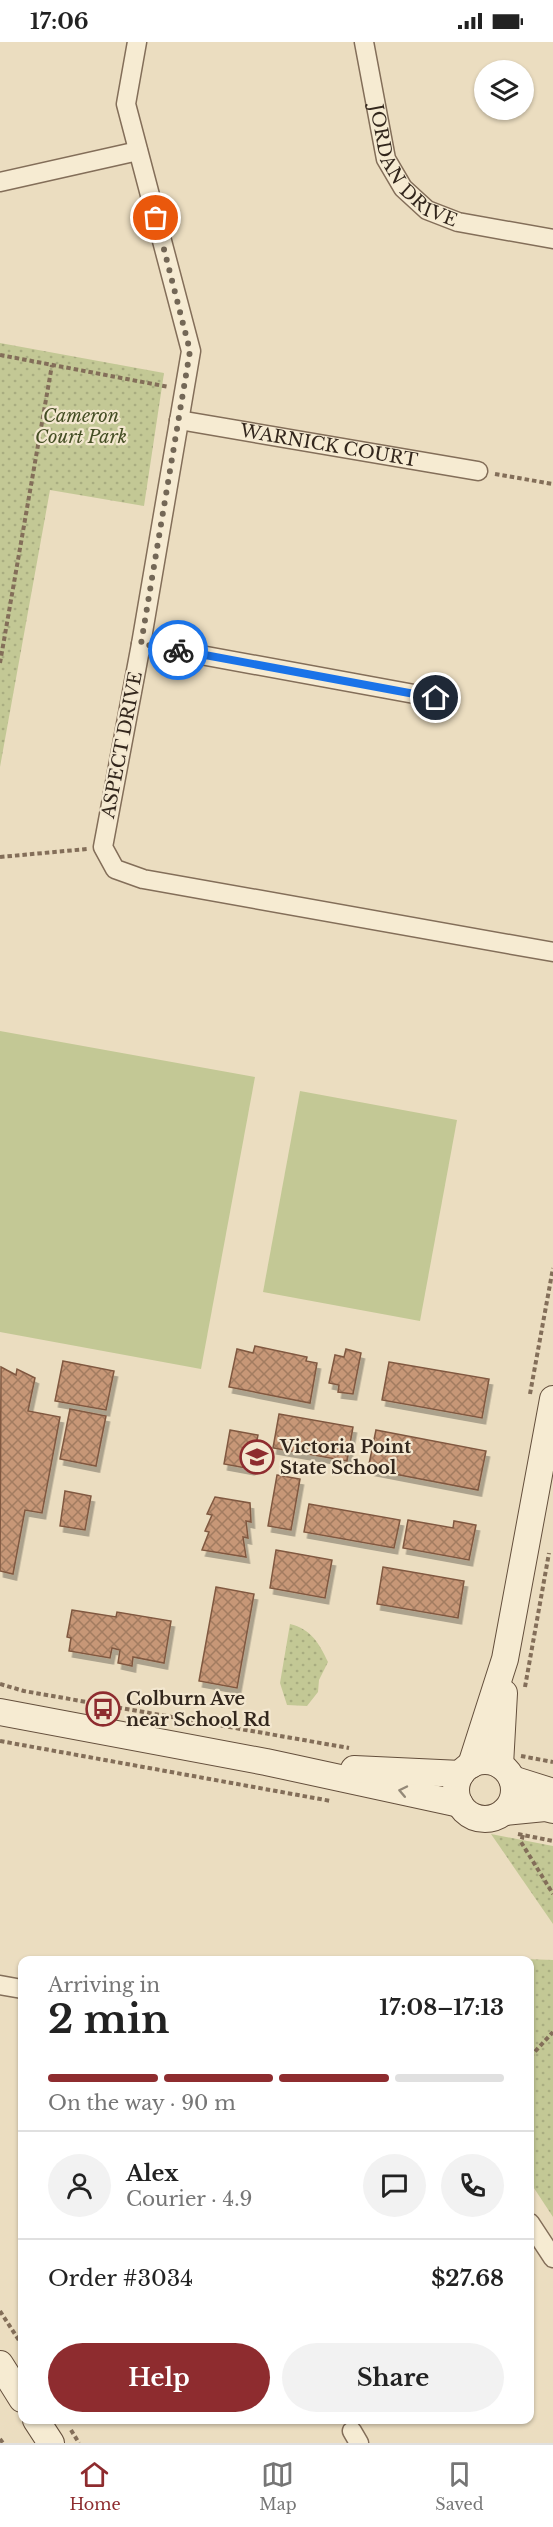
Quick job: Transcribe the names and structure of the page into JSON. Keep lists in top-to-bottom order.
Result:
{
  "streets": {
    "street": ["JORDAN DRIVE", "WARNICK COURT", "ASPECT DRIVE"]
  },
  "crossings": [
    ["WARNICK COURT", "ASPECT DRIVE"]
  ],
  "parks": ["Cameron Court Park"],
  "places": {
    "school or university": ["Victoria Point State School"],
    "bus stop": ["Colburn Ave near School Rd"]
  },
  "page": {
    "status": "17:06",
    "heading": ["2 min", "Arriving in", "17:08–17:13"],
    "panel": [
      "Alex",
      "Courier · 4.9",
      "Order #3034",
      "$27.68"
    ],
    "bar": "On the way · 90 m",
    "buttons": ["Help", "Share"],
    "tabs": ["Home", "Map", "Saved"]
  }
}
